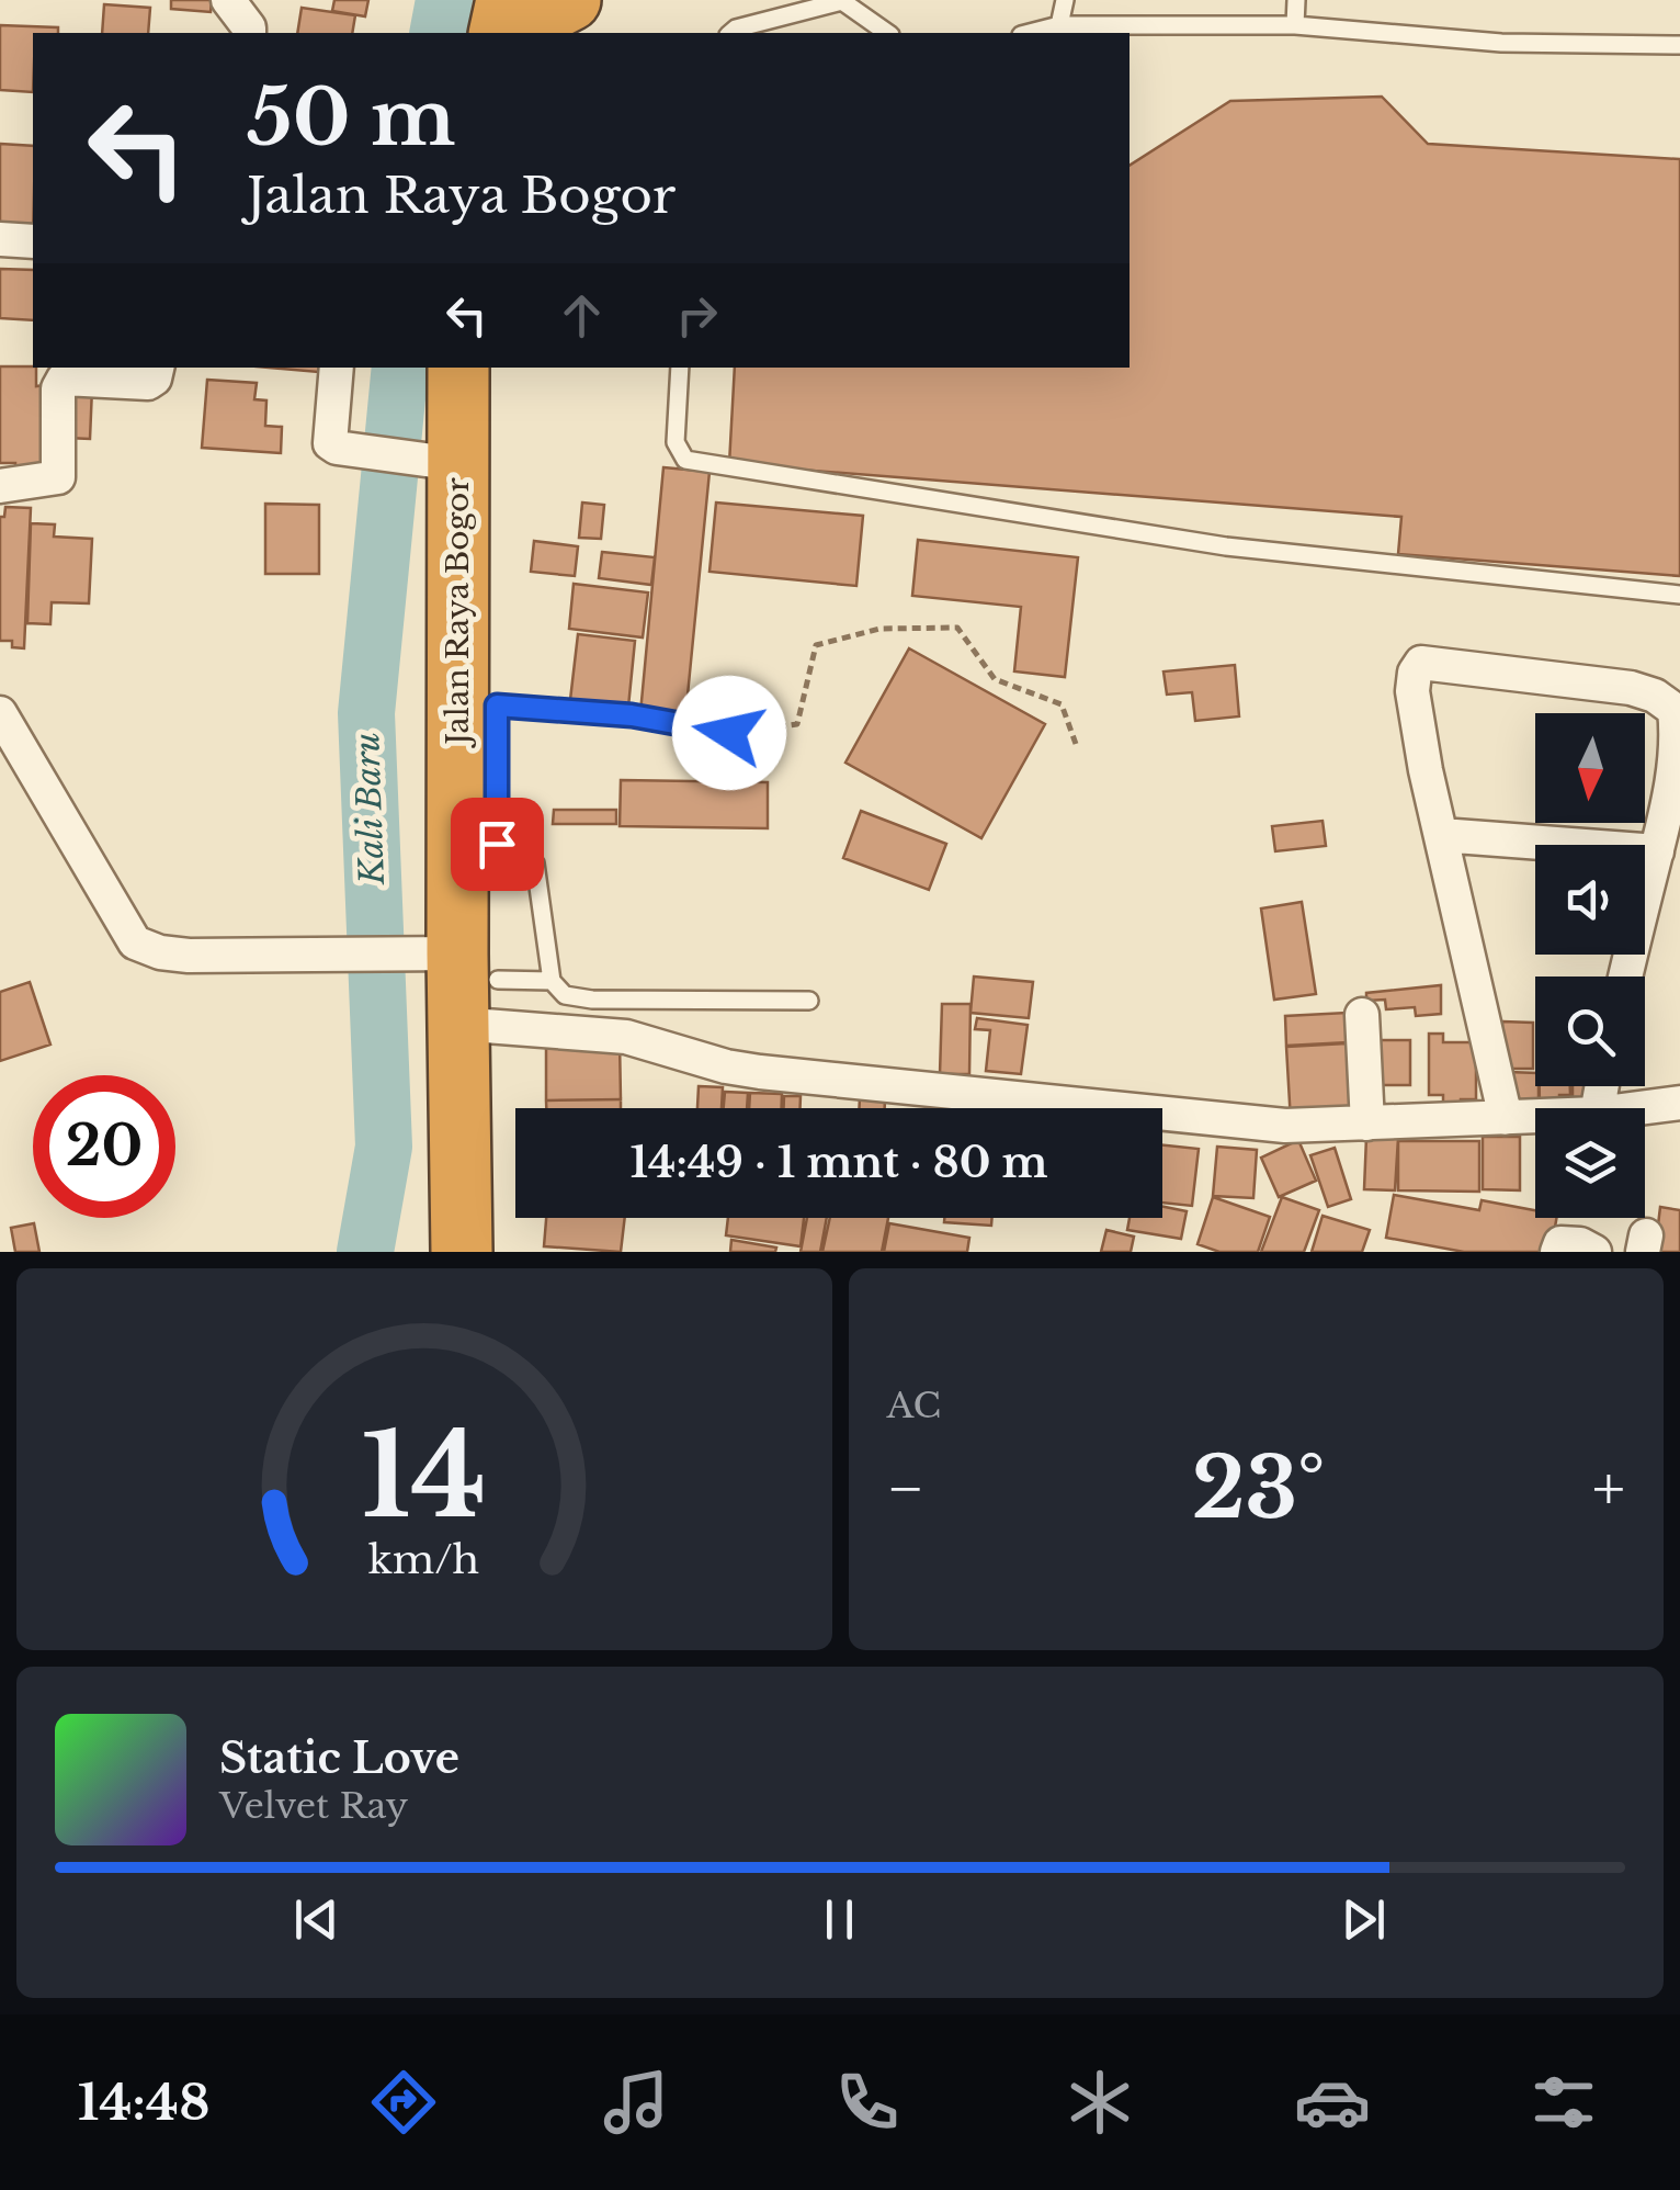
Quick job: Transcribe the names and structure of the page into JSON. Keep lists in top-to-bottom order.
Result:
{
  "streets": {
    "highway": ["Jalan Raya Bogor"]
  },
  "water": ["Kali Baru"],
  "north": "bottom",
  "page": {
    "turn": ["50 m", "Jalan Raya Bogor"],
    "limit": "20",
    "trip": "14:49 · 1 mnt · 80 m",
    "tile": "AC",
    "heat": ["−", "23°", "+"],
    "song": ["Static Love", "Velvet Ray"],
    "tabs": "14:48",
    "gauge": ["14", "km/h"]
  }
}
